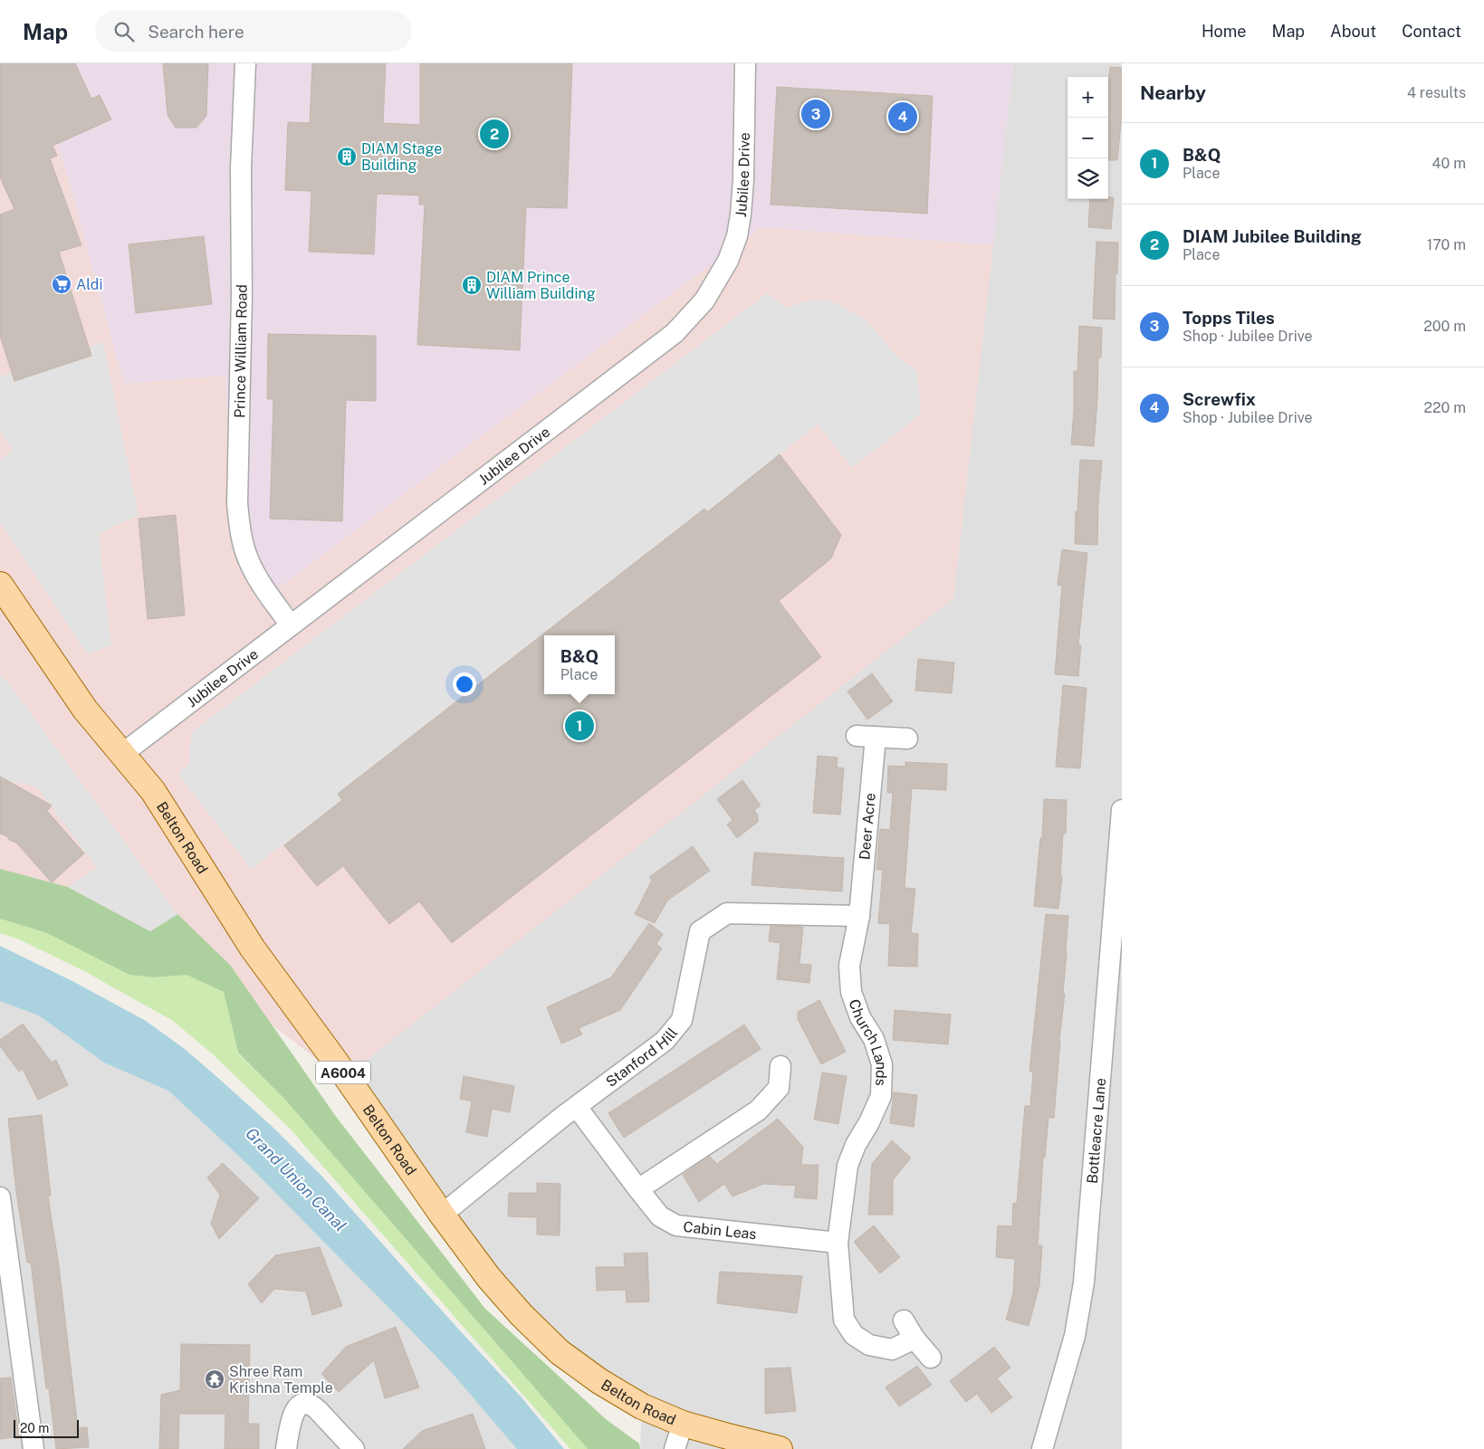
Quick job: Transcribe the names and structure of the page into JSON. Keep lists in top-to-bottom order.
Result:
{
  "streets": {
    "main road": ["Belton Road", "A6004"],
    "street": [
      "Jubilee Drive",
      "Prince William Road",
      "Deer Acre",
      "Church Lands",
      "Stanford Hill",
      "Bottleacre Lane",
      "Cabin Leas"
    ]
  },
  "crossings": [
    ["Jubilee Drive", "Prince William Road"],
    ["Jubilee Drive", "Belton Road"],
    ["Deer Acre", "Church Lands"],
    ["Deer Acre", "Stanford Hill"],
    ["Belton Road", "Stanford Hill"],
    ["Church Lands", "Stanford Hill"],
    ["Church Lands", "Cabin Leas"],
    ["Stanford Hill", "Cabin Leas"]
  ],
  "water": ["Grand Union Canal"],
  "places": {
    "building": ["DIAM Stage Building", "DIAM Prince William Building"],
    "supermarket": ["Aldi"],
    "temple": ["Shree Ram Krishna Temple"]
  },
  "scale_bar": "20 m",
  "page": {
    "header": "Map",
    "search": "Search here",
    "nav": [
      "Home",
      "Map",
      "About",
      "Contact"
    ],
    "heading": ["Nearby", "4 results"],
    "map_buttons": ["+", "−"],
    "pins": [
      "3",
      "4",
      "2",
      "1"
    ],
    "list": [
      {
        "mark": "1",
        "name": "B&Q",
        "note": "Place",
        "value": "40 m"
      },
      {
        "mark": "2",
        "name": "DIAM Jubilee Building",
        "note": "Place",
        "value": "170 m"
      },
      {
        "mark": "3",
        "name": "Topps Tiles",
        "note": "Shop · Jubilee Drive",
        "value": "200 m"
      },
      {
        "mark": "4",
        "name": "Screwfix",
        "note": "Shop · Jubilee Drive",
        "value": "220 m"
      }
    ],
    "popup": ["B&Q", "Place"],
    "scale": "20 m"
  }
}
